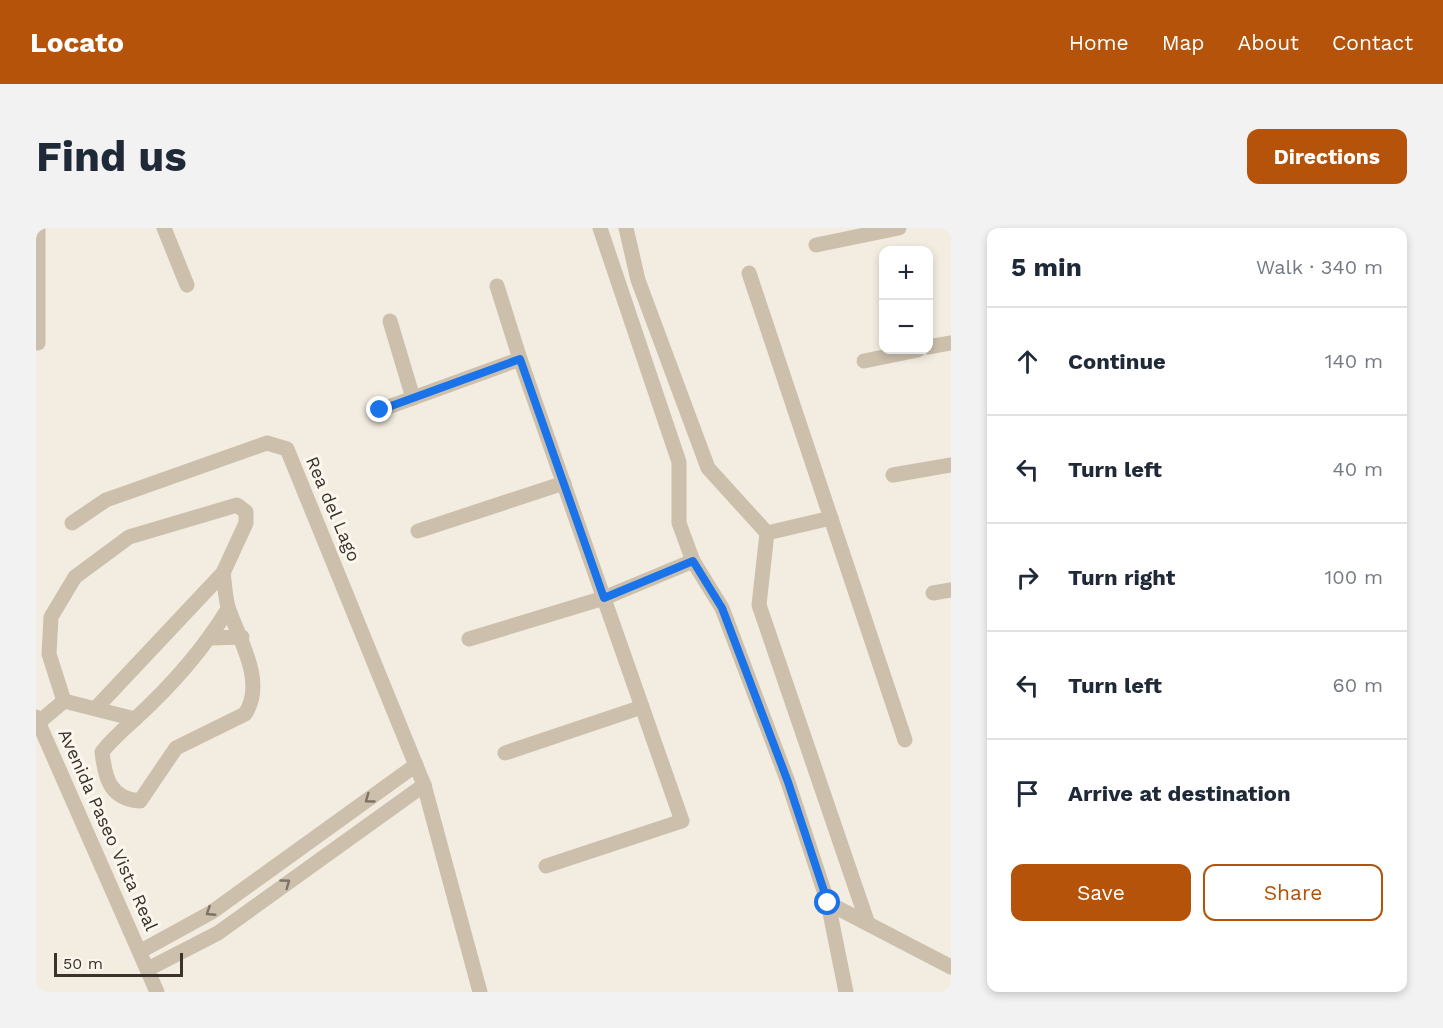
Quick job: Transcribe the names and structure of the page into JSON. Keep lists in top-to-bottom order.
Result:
{
  "streets": {
    "street": ["Rea del Lago", "Avenida Paseo Vista Real"]
  },
  "scale_bar": "50 m",
  "page": {
    "header": "Locato",
    "nav": [
      "Home",
      "Map",
      "About",
      "Contact"
    ],
    "buttons": [
      "Directions",
      ["Save", "Share"]
    ],
    "title": "Find us",
    "heading": ["5 min", "Walk · 340 m"],
    "map_buttons": ["+", "−"],
    "list": [
      ["Continue", "140 m"],
      ["Turn left", "40 m"],
      ["Turn right", "100 m"],
      ["Turn left", "60 m"],
      "Arrive at destination"
    ],
    "scale": "50 m"
  }
}
